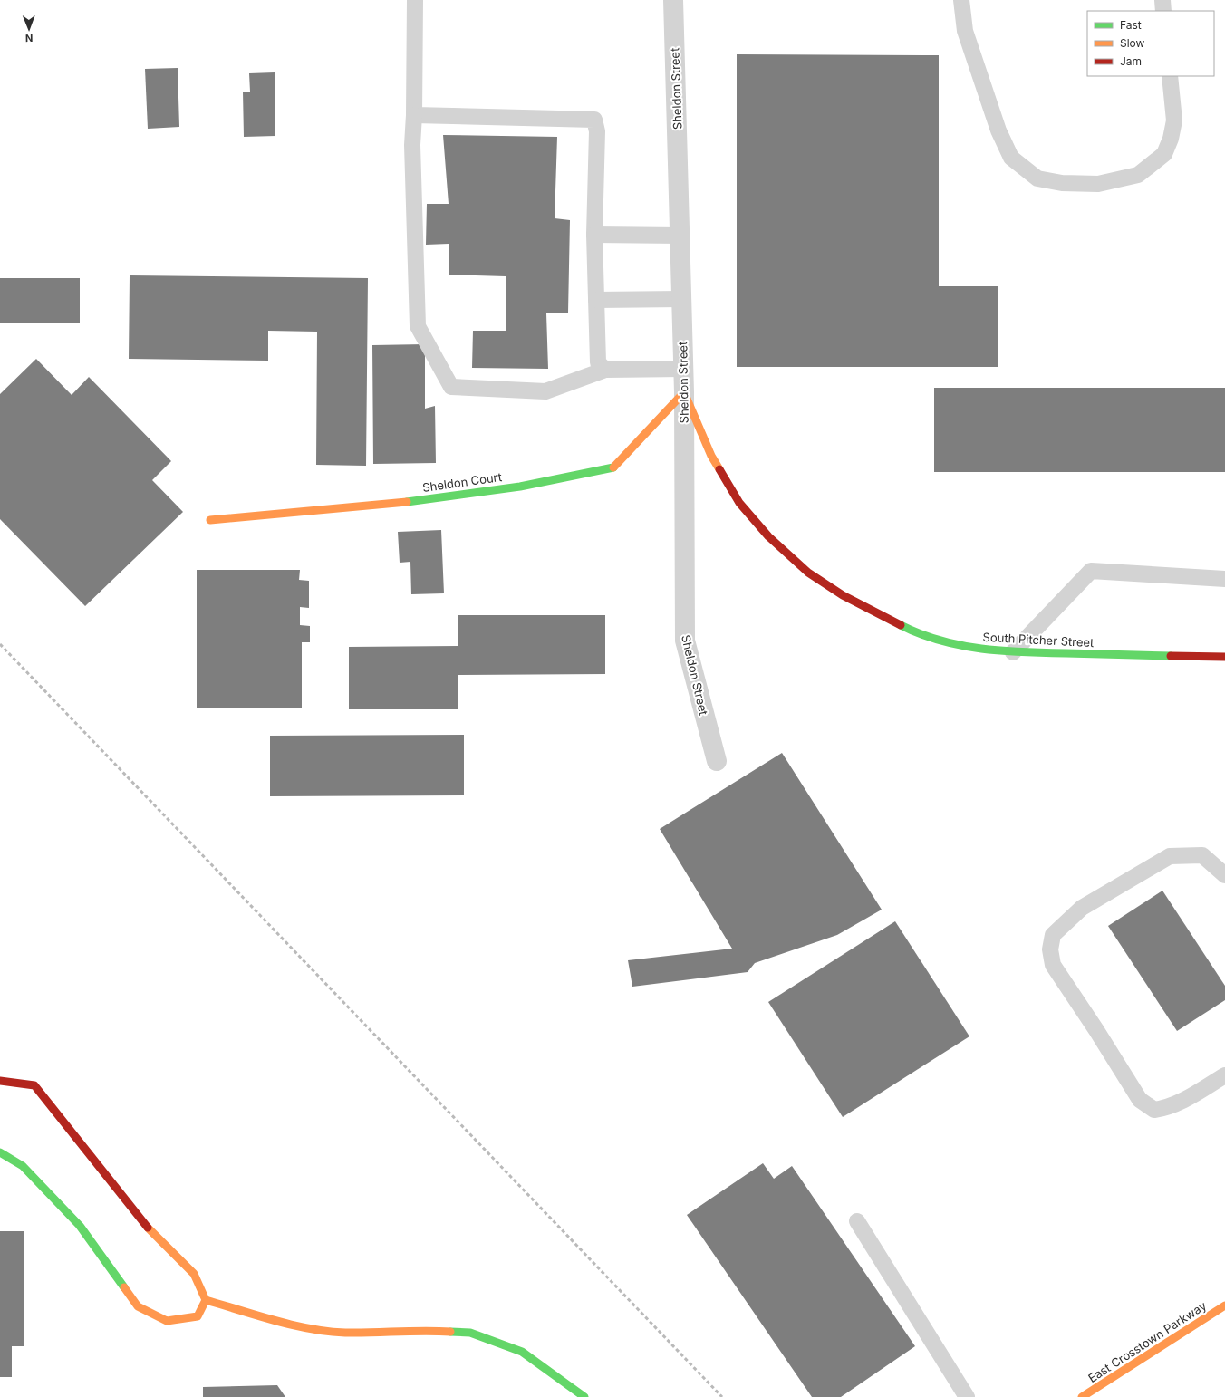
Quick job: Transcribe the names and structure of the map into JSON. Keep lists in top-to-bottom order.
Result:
{
  "streets": {
    "street": [
      "Sheldon Street",
      "Sheldon Court",
      "South Pitcher Street",
      "East Crosstown Parkway"
    ]
  },
  "crossings": [
    ["Sheldon Street", "Sheldon Court"],
    ["Sheldon Street", "South Pitcher Street"],
    ["Sheldon Court", "South Pitcher Street"]
  ],
  "legend": ["Fast", "Slow", "Jam"],
  "north": "bottom"
}
